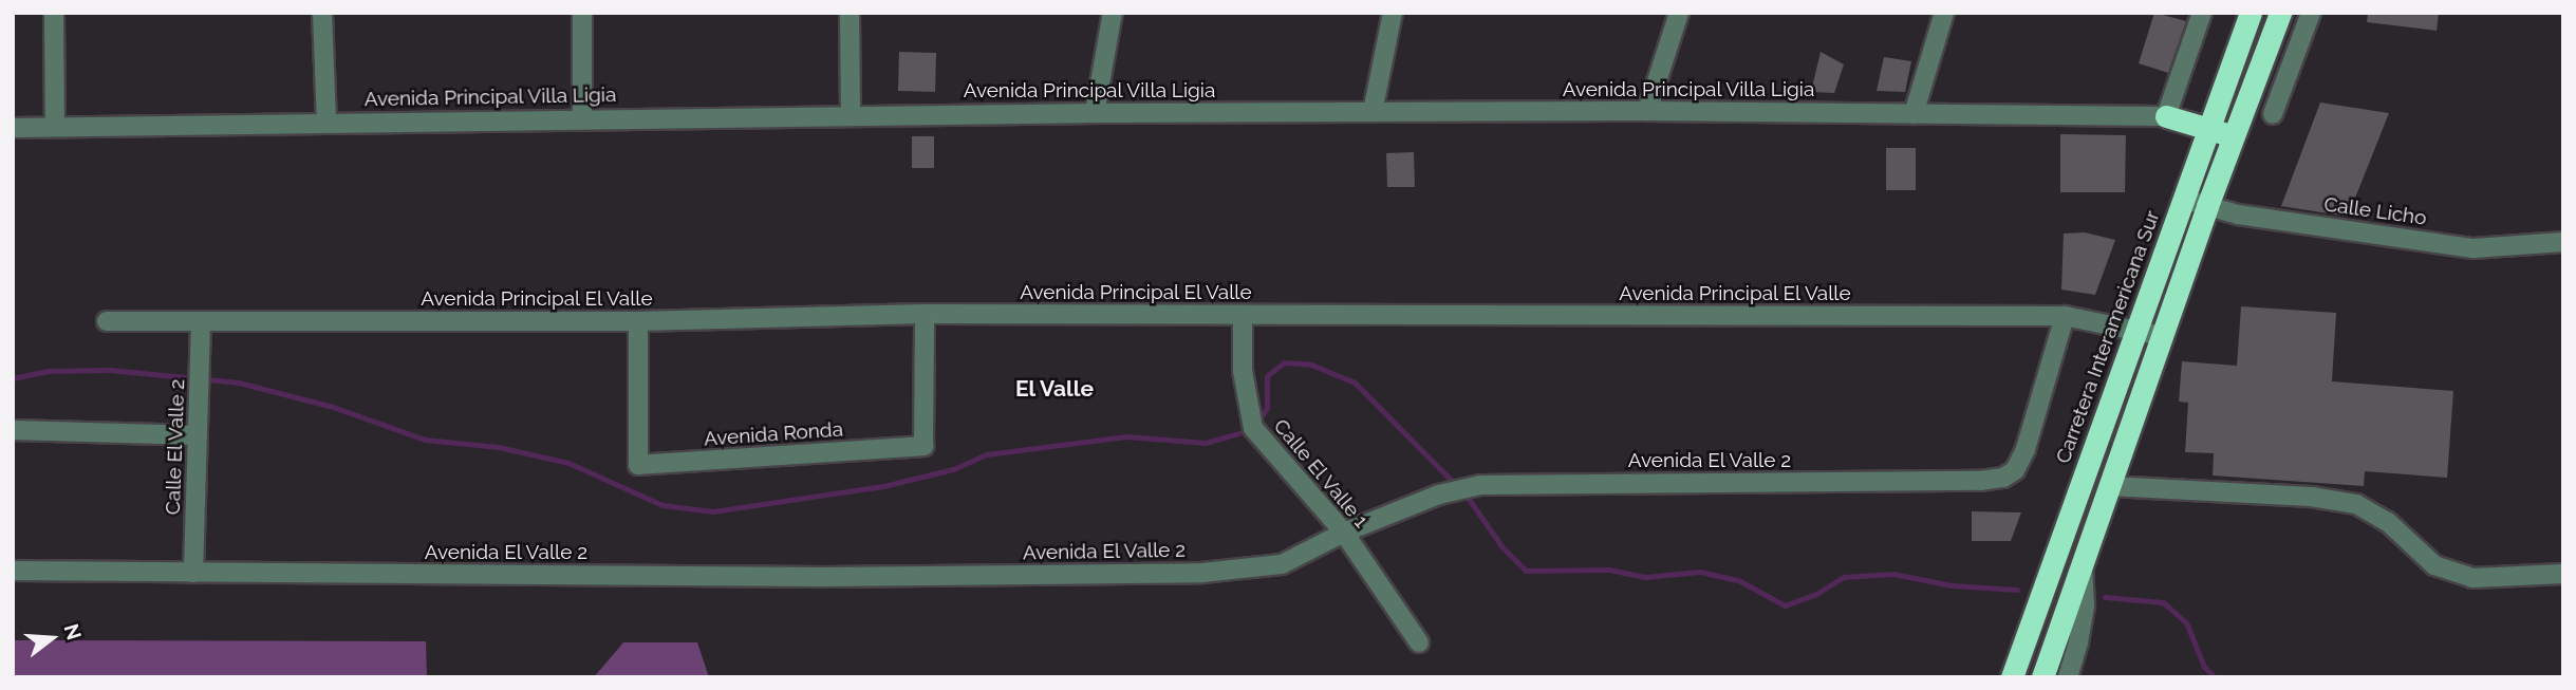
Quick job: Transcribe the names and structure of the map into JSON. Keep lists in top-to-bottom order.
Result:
{
  "streets": {
    "highway": ["Carretera Interamericana Sur"],
    "street": [
      "Avenida Principal Villa Ligia",
      "Calle Licho",
      "Avenida Principal El Valle",
      "Avenida Ronda",
      "Calle El Valle 2",
      "Avenida El Valle 2",
      "Calle El Valle 1"
    ]
  },
  "crossings": [
    ["Calle Licho", "Carretera Interamericana Sur"],
    ["Avenida Principal El Valle", "Carretera Interamericana Sur"],
    ["Avenida Principal El Valle", "Avenida Ronda"],
    ["Avenida Principal El Valle", "Calle El Valle 2"],
    ["Avenida Principal El Valle", "Avenida El Valle 2"],
    ["Avenida Principal El Valle", "Calle El Valle 1"],
    ["Calle El Valle 2", "Avenida El Valle 2"],
    ["Avenida El Valle 2", "Calle El Valle 1"]
  ],
  "districts": ["El Valle"],
  "north": "right"
}
